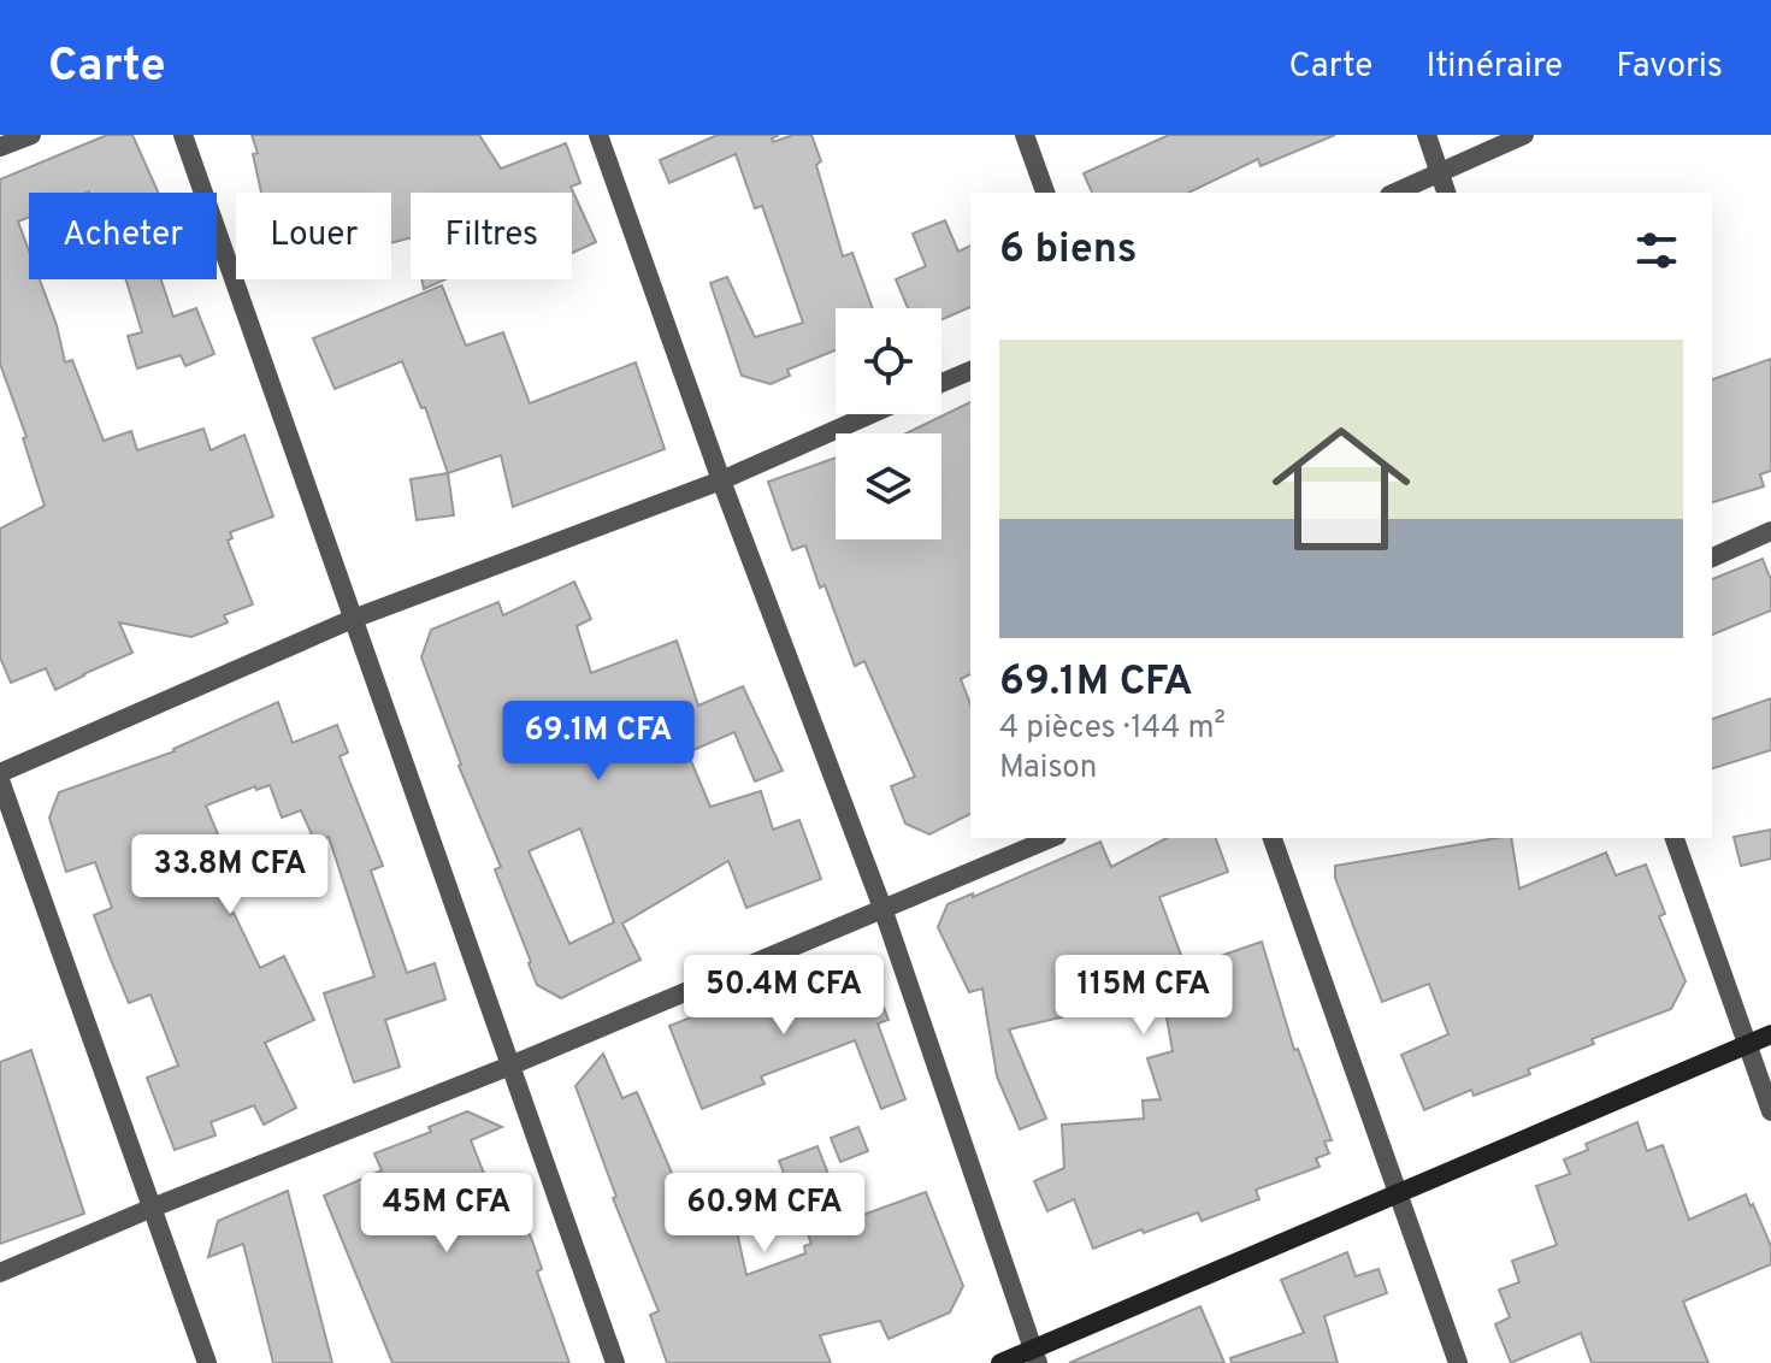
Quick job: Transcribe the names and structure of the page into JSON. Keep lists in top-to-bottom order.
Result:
{
  "page": {
    "header": "Carte",
    "nav": ["Carte", "Itinéraire", "Favoris"],
    "chip": ["Acheter", "Louer", "Filtres"],
    "heading": "6 biens",
    "list": [
      {
        "name": "69.1M CFA",
        "note": "4 pièces · 144 m² · Maison"
      }
    ],
    "price": [
      "69.1M CFA",
      "33.8M CFA",
      "50.4M CFA",
      "115M CFA",
      "45M CFA",
      "60.9M CFA"
    ]
  }
}
